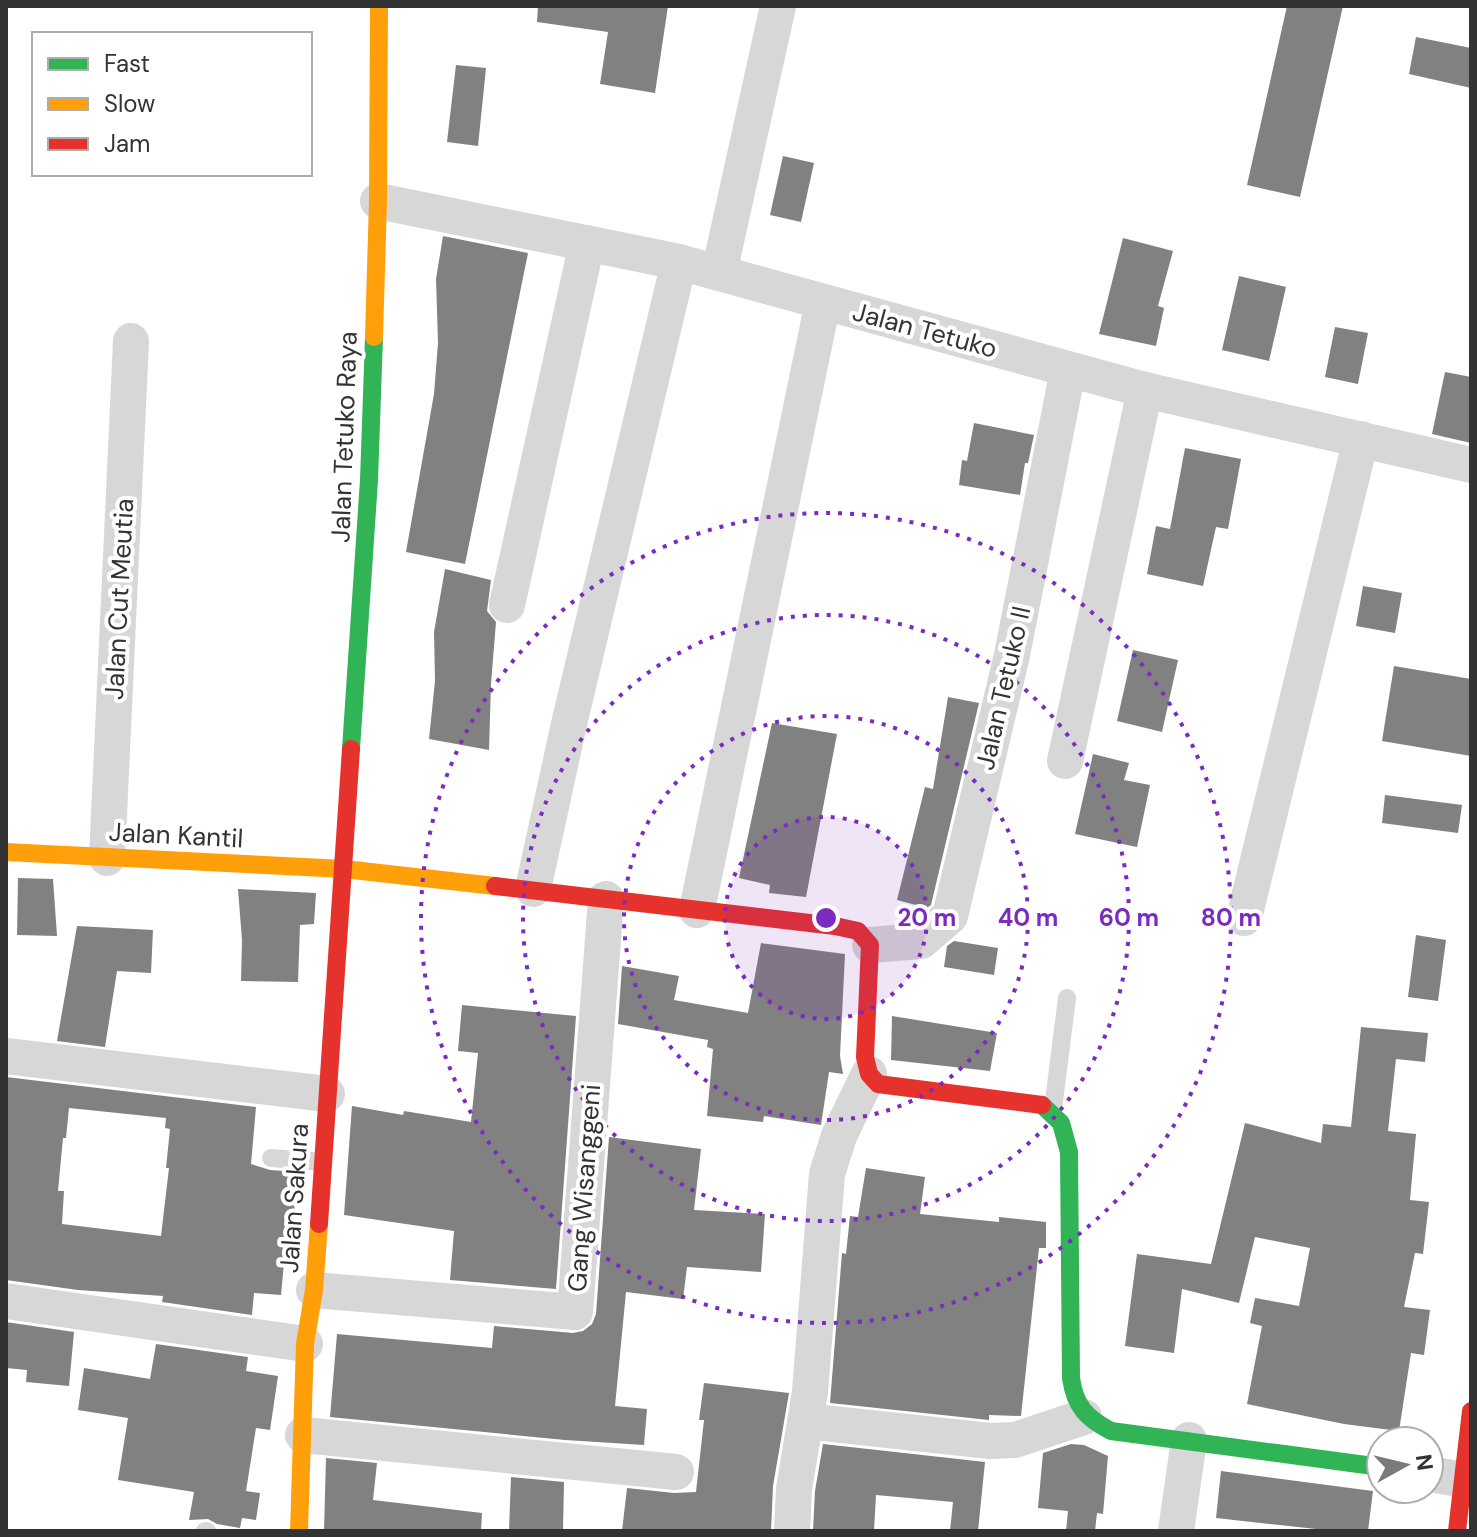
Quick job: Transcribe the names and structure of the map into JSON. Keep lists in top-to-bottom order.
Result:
{
  "streets": {
    "street": [
      "Jalan Tetuko",
      "Jalan Tetuko Raya",
      "Jalan Cut Meutia",
      "Jalan Tetuko II",
      "Jalan Kantil",
      "Gang Wisanggeni",
      "Jalan Sakura"
    ]
  },
  "crossings": [
    ["Jalan Tetuko", "Jalan Tetuko Raya"],
    ["Jalan Tetuko", "Jalan Tetuko II"],
    ["Jalan Tetuko Raya", "Jalan Kantil"],
    ["Jalan Tetuko Raya", "Jalan Sakura"],
    ["Jalan Cut Meutia", "Jalan Kantil"],
    ["Jalan Tetuko II", "Jalan Kantil"],
    ["Jalan Kantil", "Gang Wisanggeni"],
    ["Jalan Kantil", "Jalan Sakura"],
    ["Gang Wisanggeni", "Jalan Sakura"]
  ],
  "legend": ["Fast", "Slow", "Jam"],
  "north": "right",
  "rings": [
    "20 m",
    "40 m",
    "60 m",
    "80 m"
  ]
}
